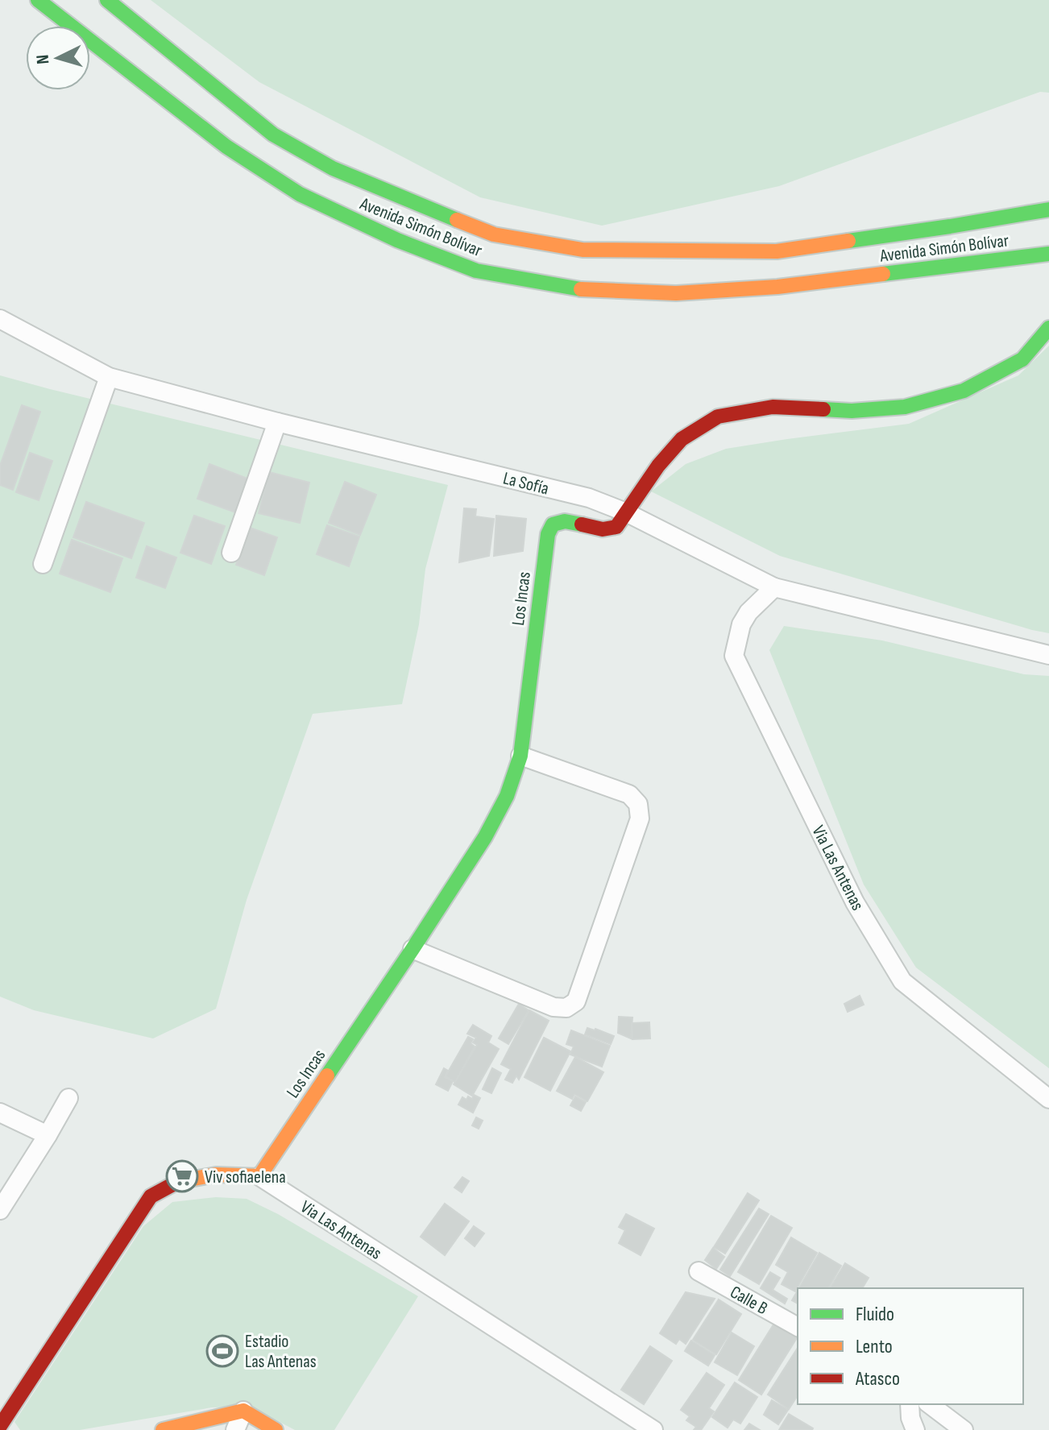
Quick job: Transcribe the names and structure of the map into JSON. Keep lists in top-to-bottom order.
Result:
{
  "streets": {
    "main road": ["Avenida Simón Bolívar", "Los Incas"],
    "street": ["La Sofía", "Via Las Antenas", "Calle B"]
  },
  "crossings": [
    ["La Sofía", "Los Incas"],
    ["La Sofía", "Via Las Antenas"],
    ["Los Incas", "Via Las Antenas"]
  ],
  "places": {
    "supermarket": ["Viv sofiaelena"],
    "sports": ["Estadio Las Antenas"]
  },
  "legend": ["Fluido", "Lento", "Atasco"],
  "north": "left"
}
